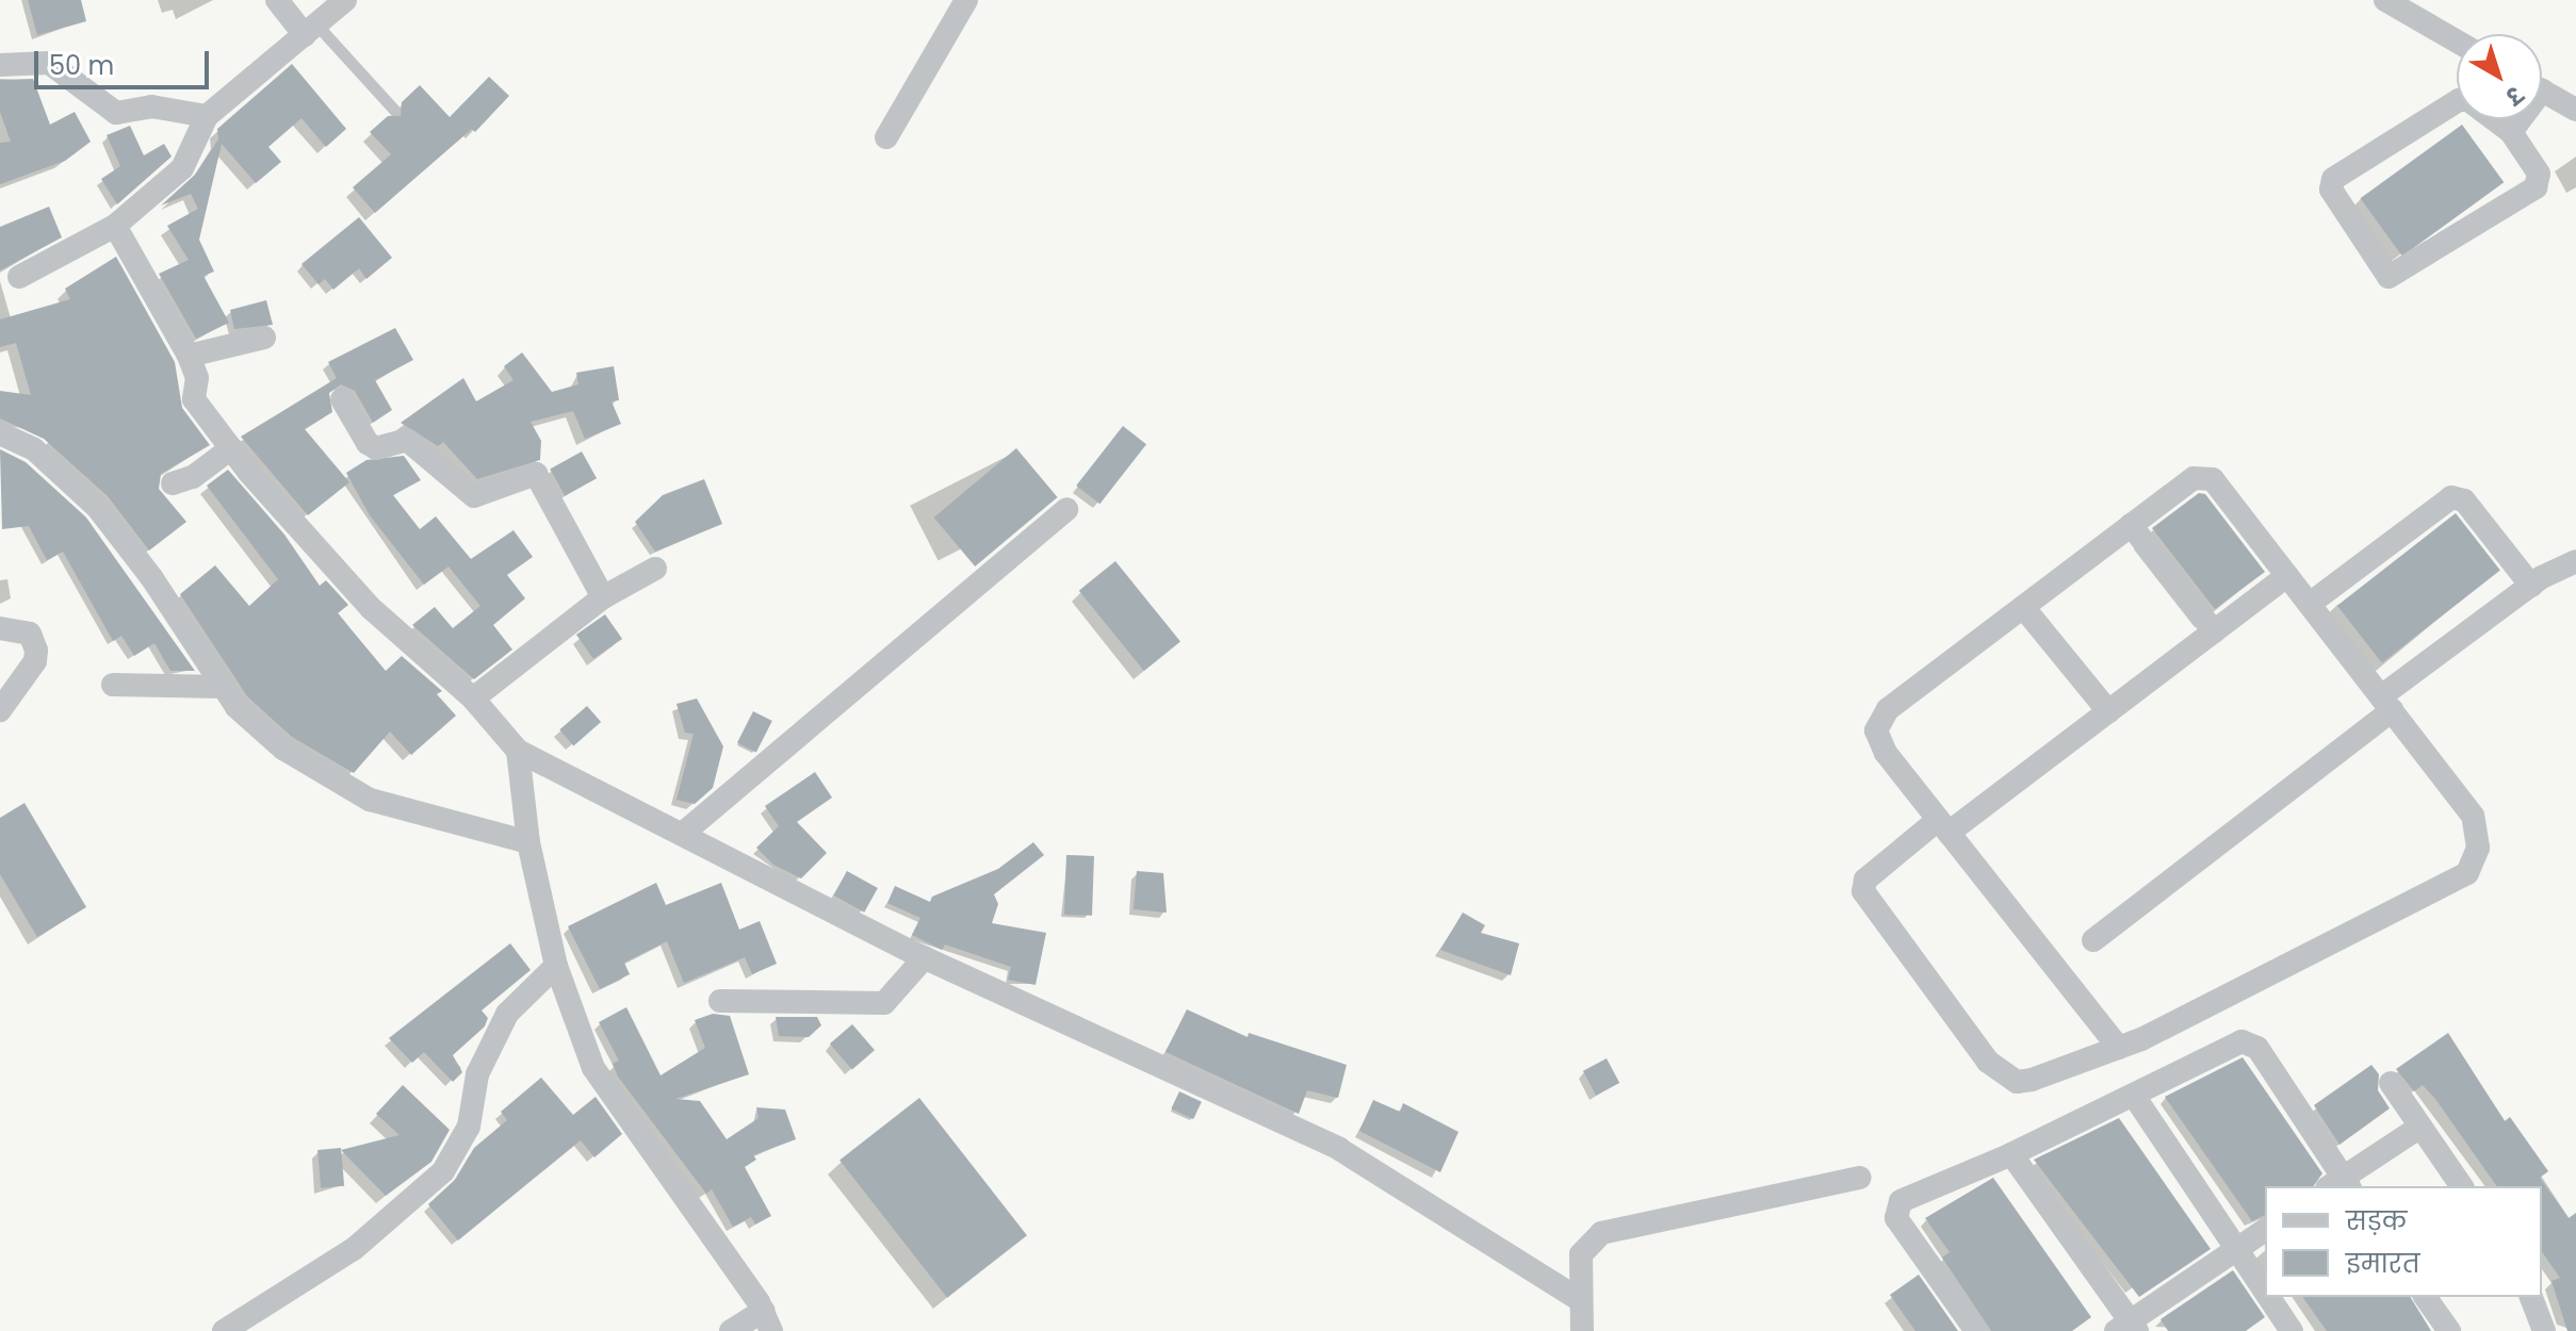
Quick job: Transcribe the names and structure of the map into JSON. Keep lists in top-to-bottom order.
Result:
{
  "legend": ["सड़क", "इमारत"],
  "scale_bar": "50 m",
  "north": "bottom right"
}
